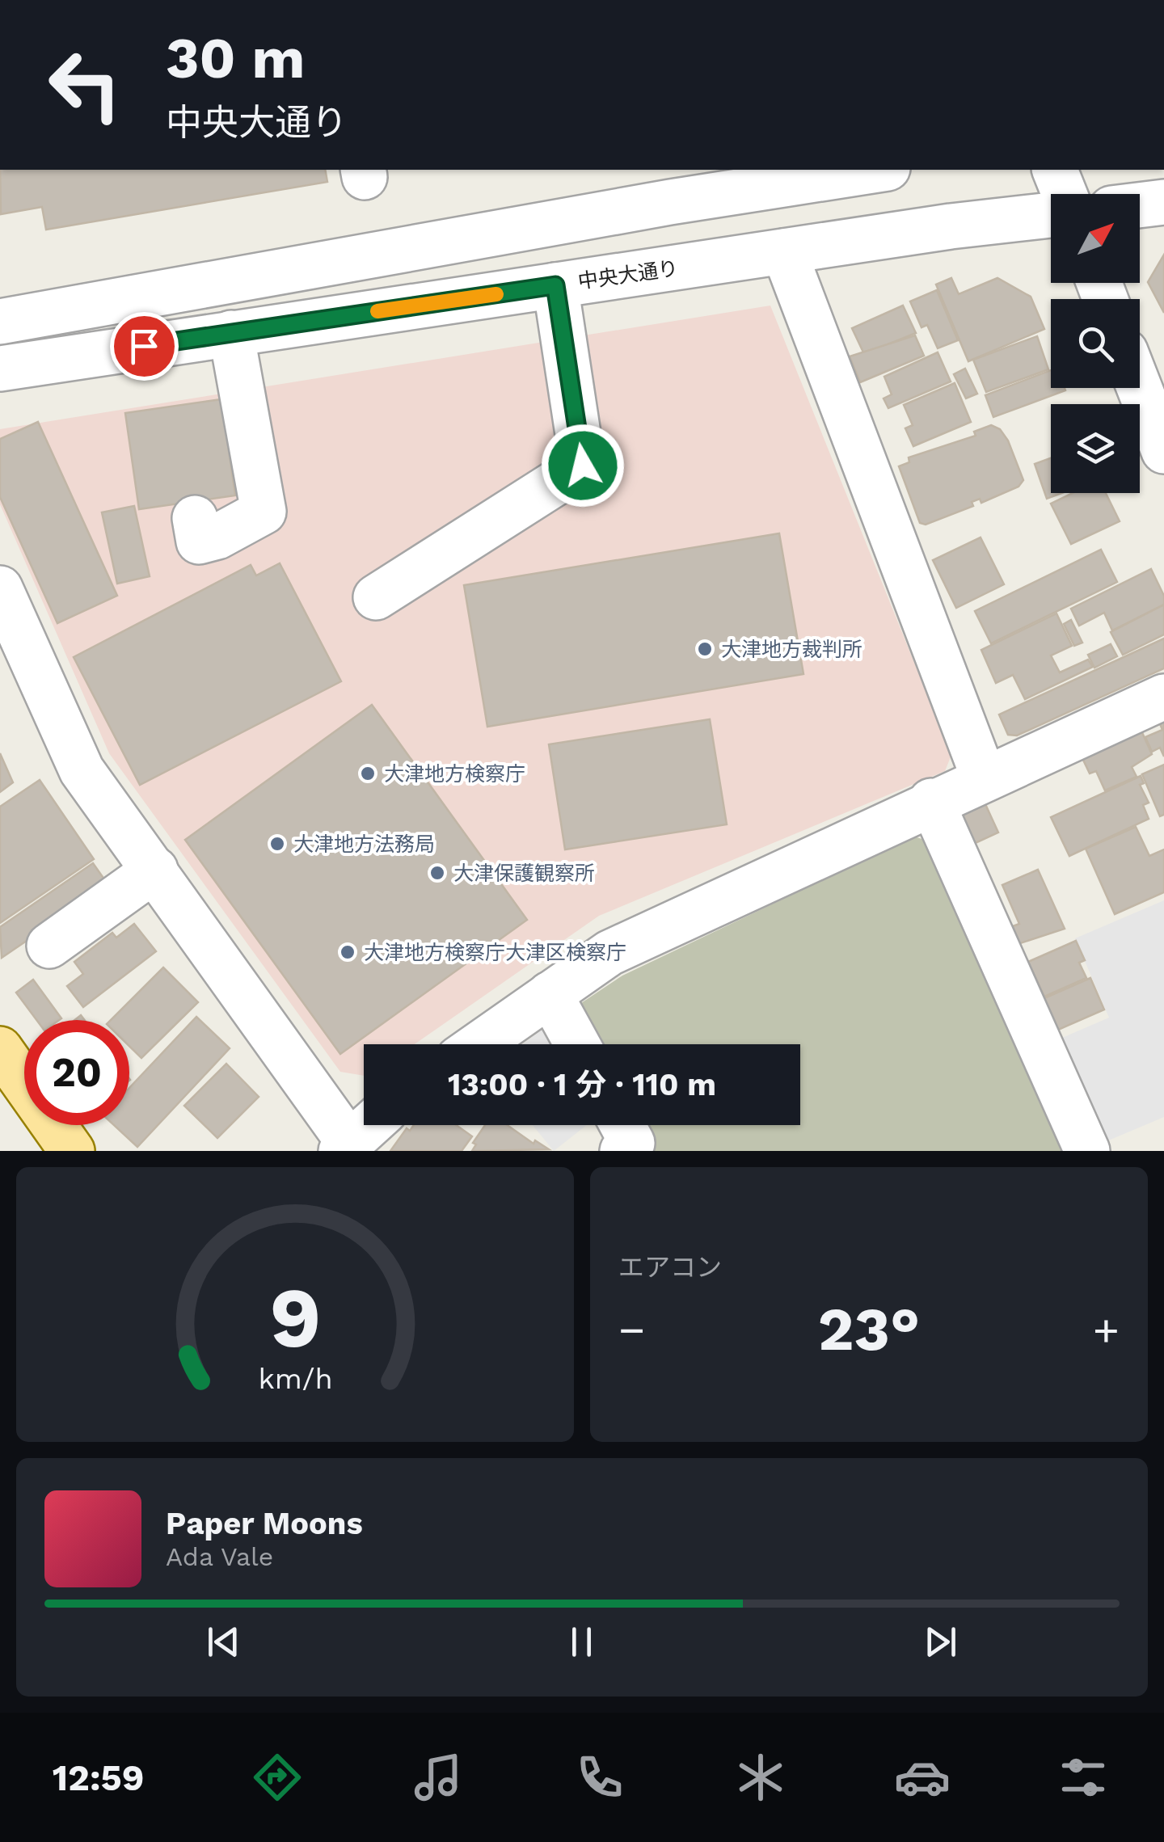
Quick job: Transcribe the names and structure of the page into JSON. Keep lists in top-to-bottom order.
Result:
{
  "streets": {
    "street": ["中央大通り"]
  },
  "places": [
    "大津地方裁判所",
    "大津地方検察庁",
    "大津地方法務局",
    "大津保護観察所",
    "大津地方検察庁大津区検察庁"
  ],
  "north": "top right",
  "page": {
    "turn": ["30 m", "中央大通り"],
    "limit": "20",
    "trip": "13:00 · 1 分 · 110 m",
    "tile": "エアコン",
    "heat": ["−", "23°", "+"],
    "song": ["Paper Moons", "Ada Vale"],
    "tabs": "12:59",
    "gauge": ["9", "km/h"]
  }
}
